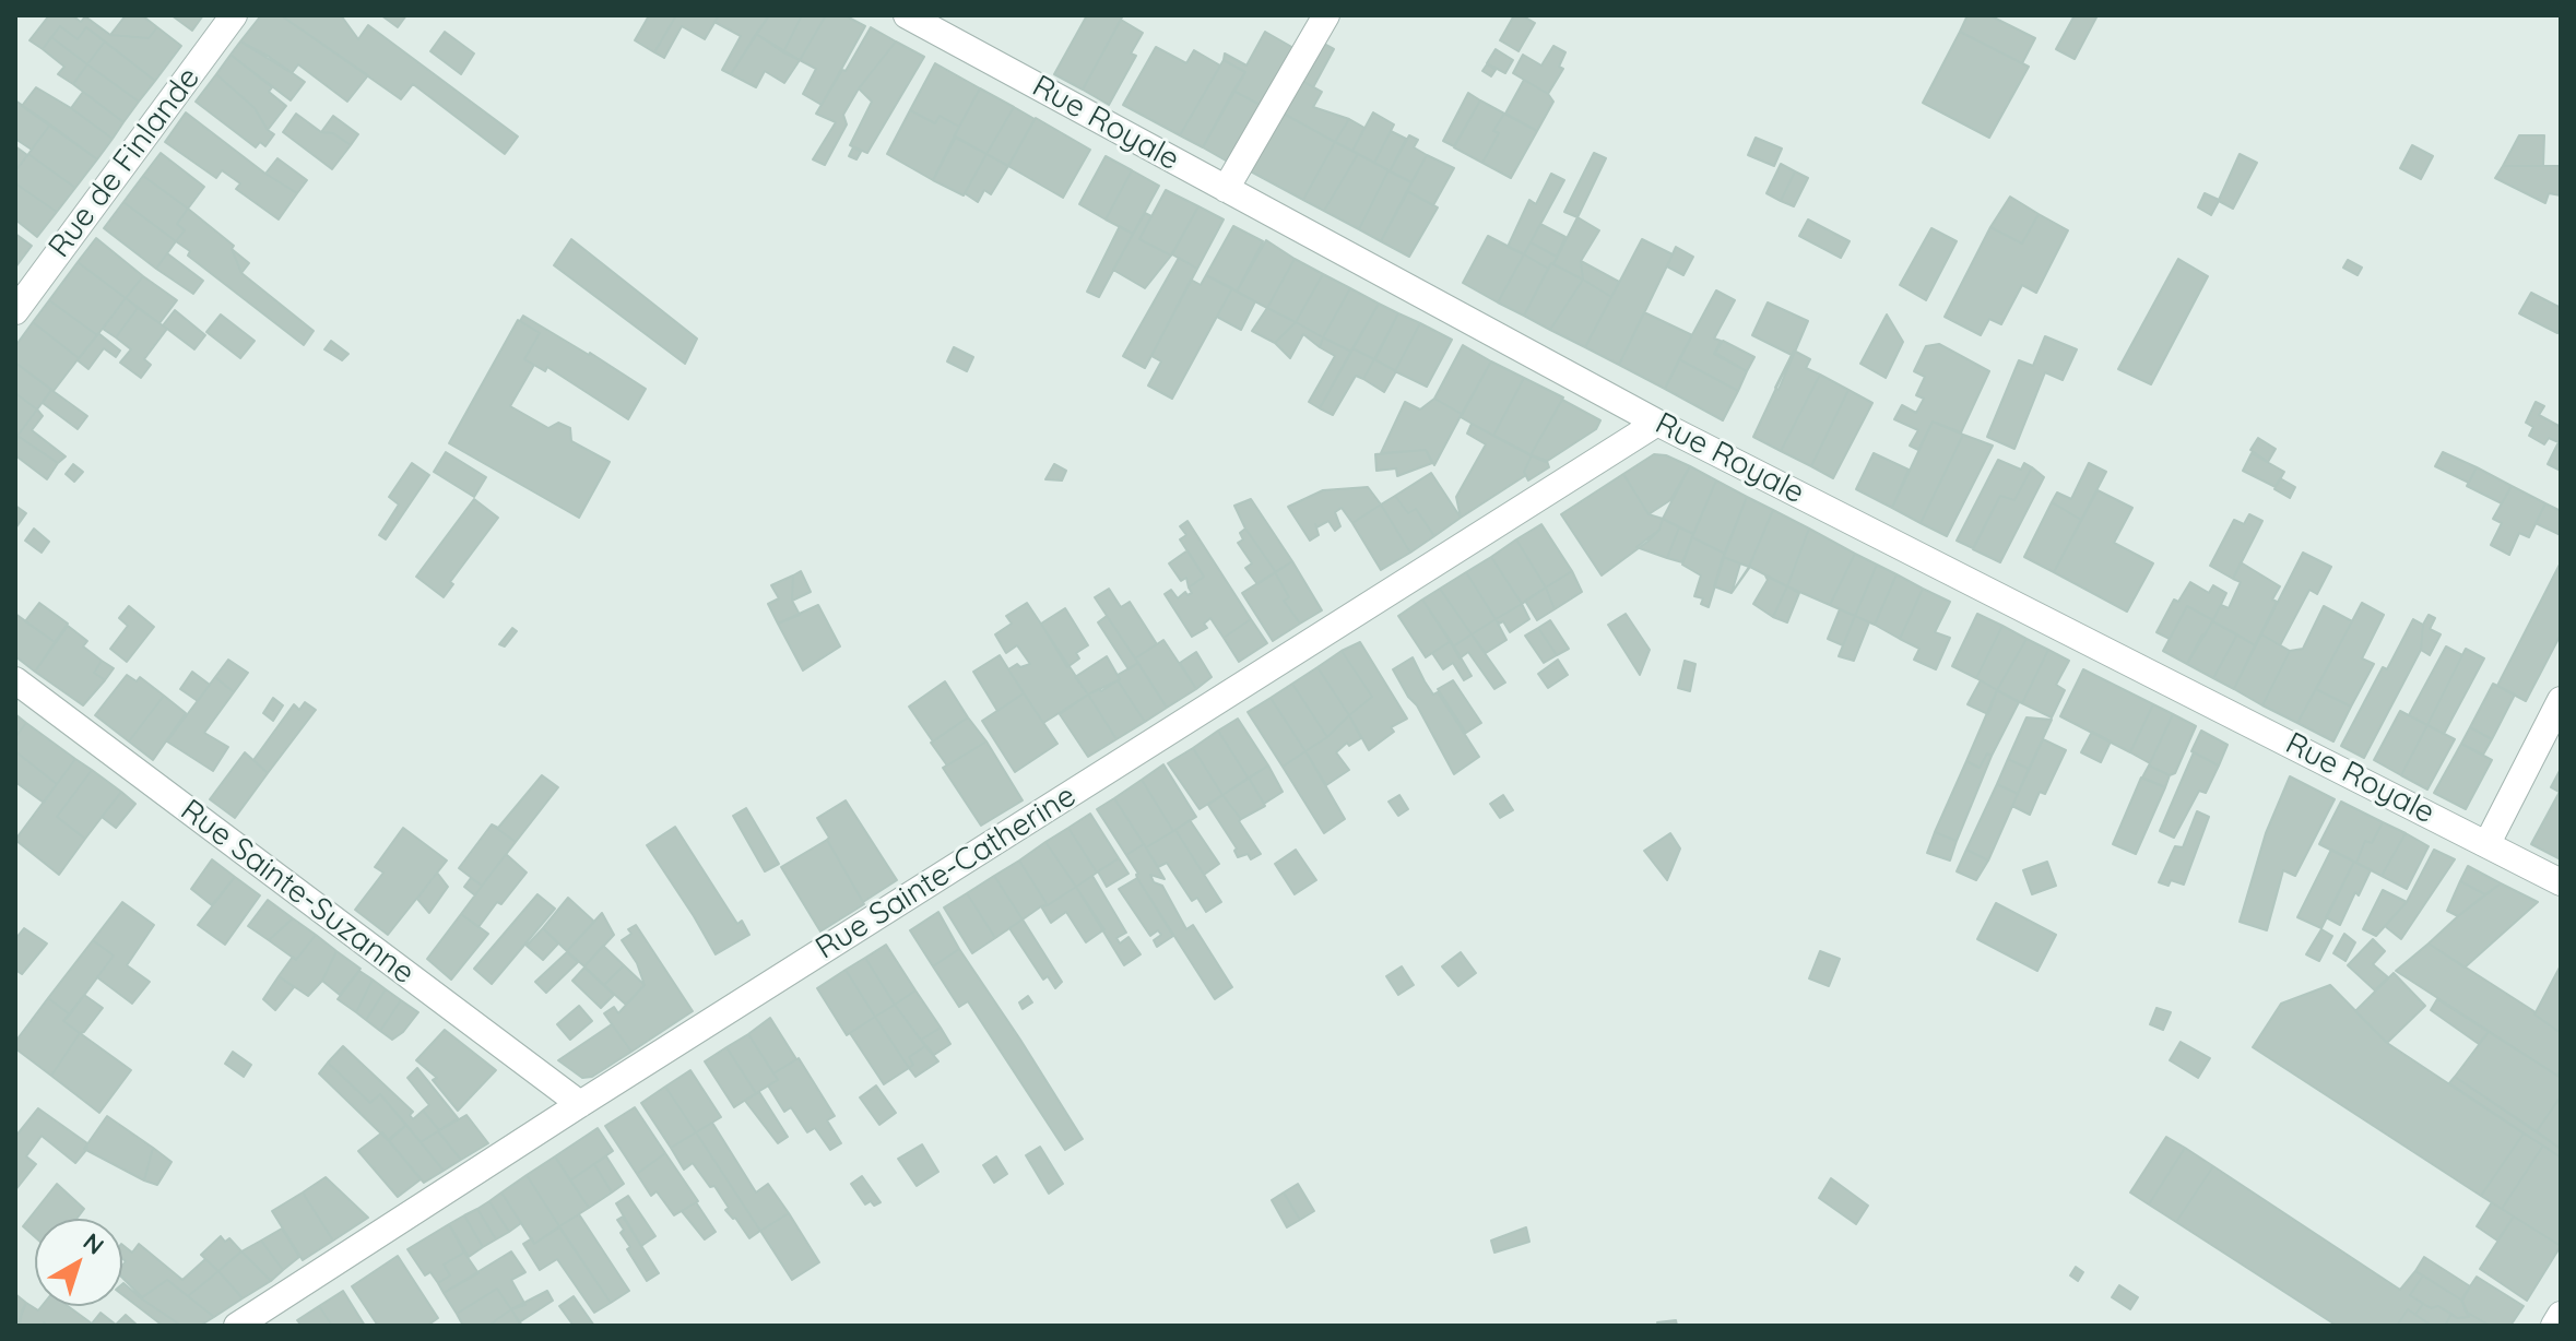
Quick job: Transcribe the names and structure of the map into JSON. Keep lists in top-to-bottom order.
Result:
{
  "streets": {
    "street": [
      "Rue Royale",
      "Rue de Finlande",
      "Rue Sainte-Catherine",
      "Rue Sainte-Suzanne"
    ]
  },
  "crossings": [
    ["Rue Royale", "Rue Sainte-Catherine"],
    ["Rue Sainte-Catherine", "Rue Sainte-Suzanne"]
  ],
  "north": "top right"
}
